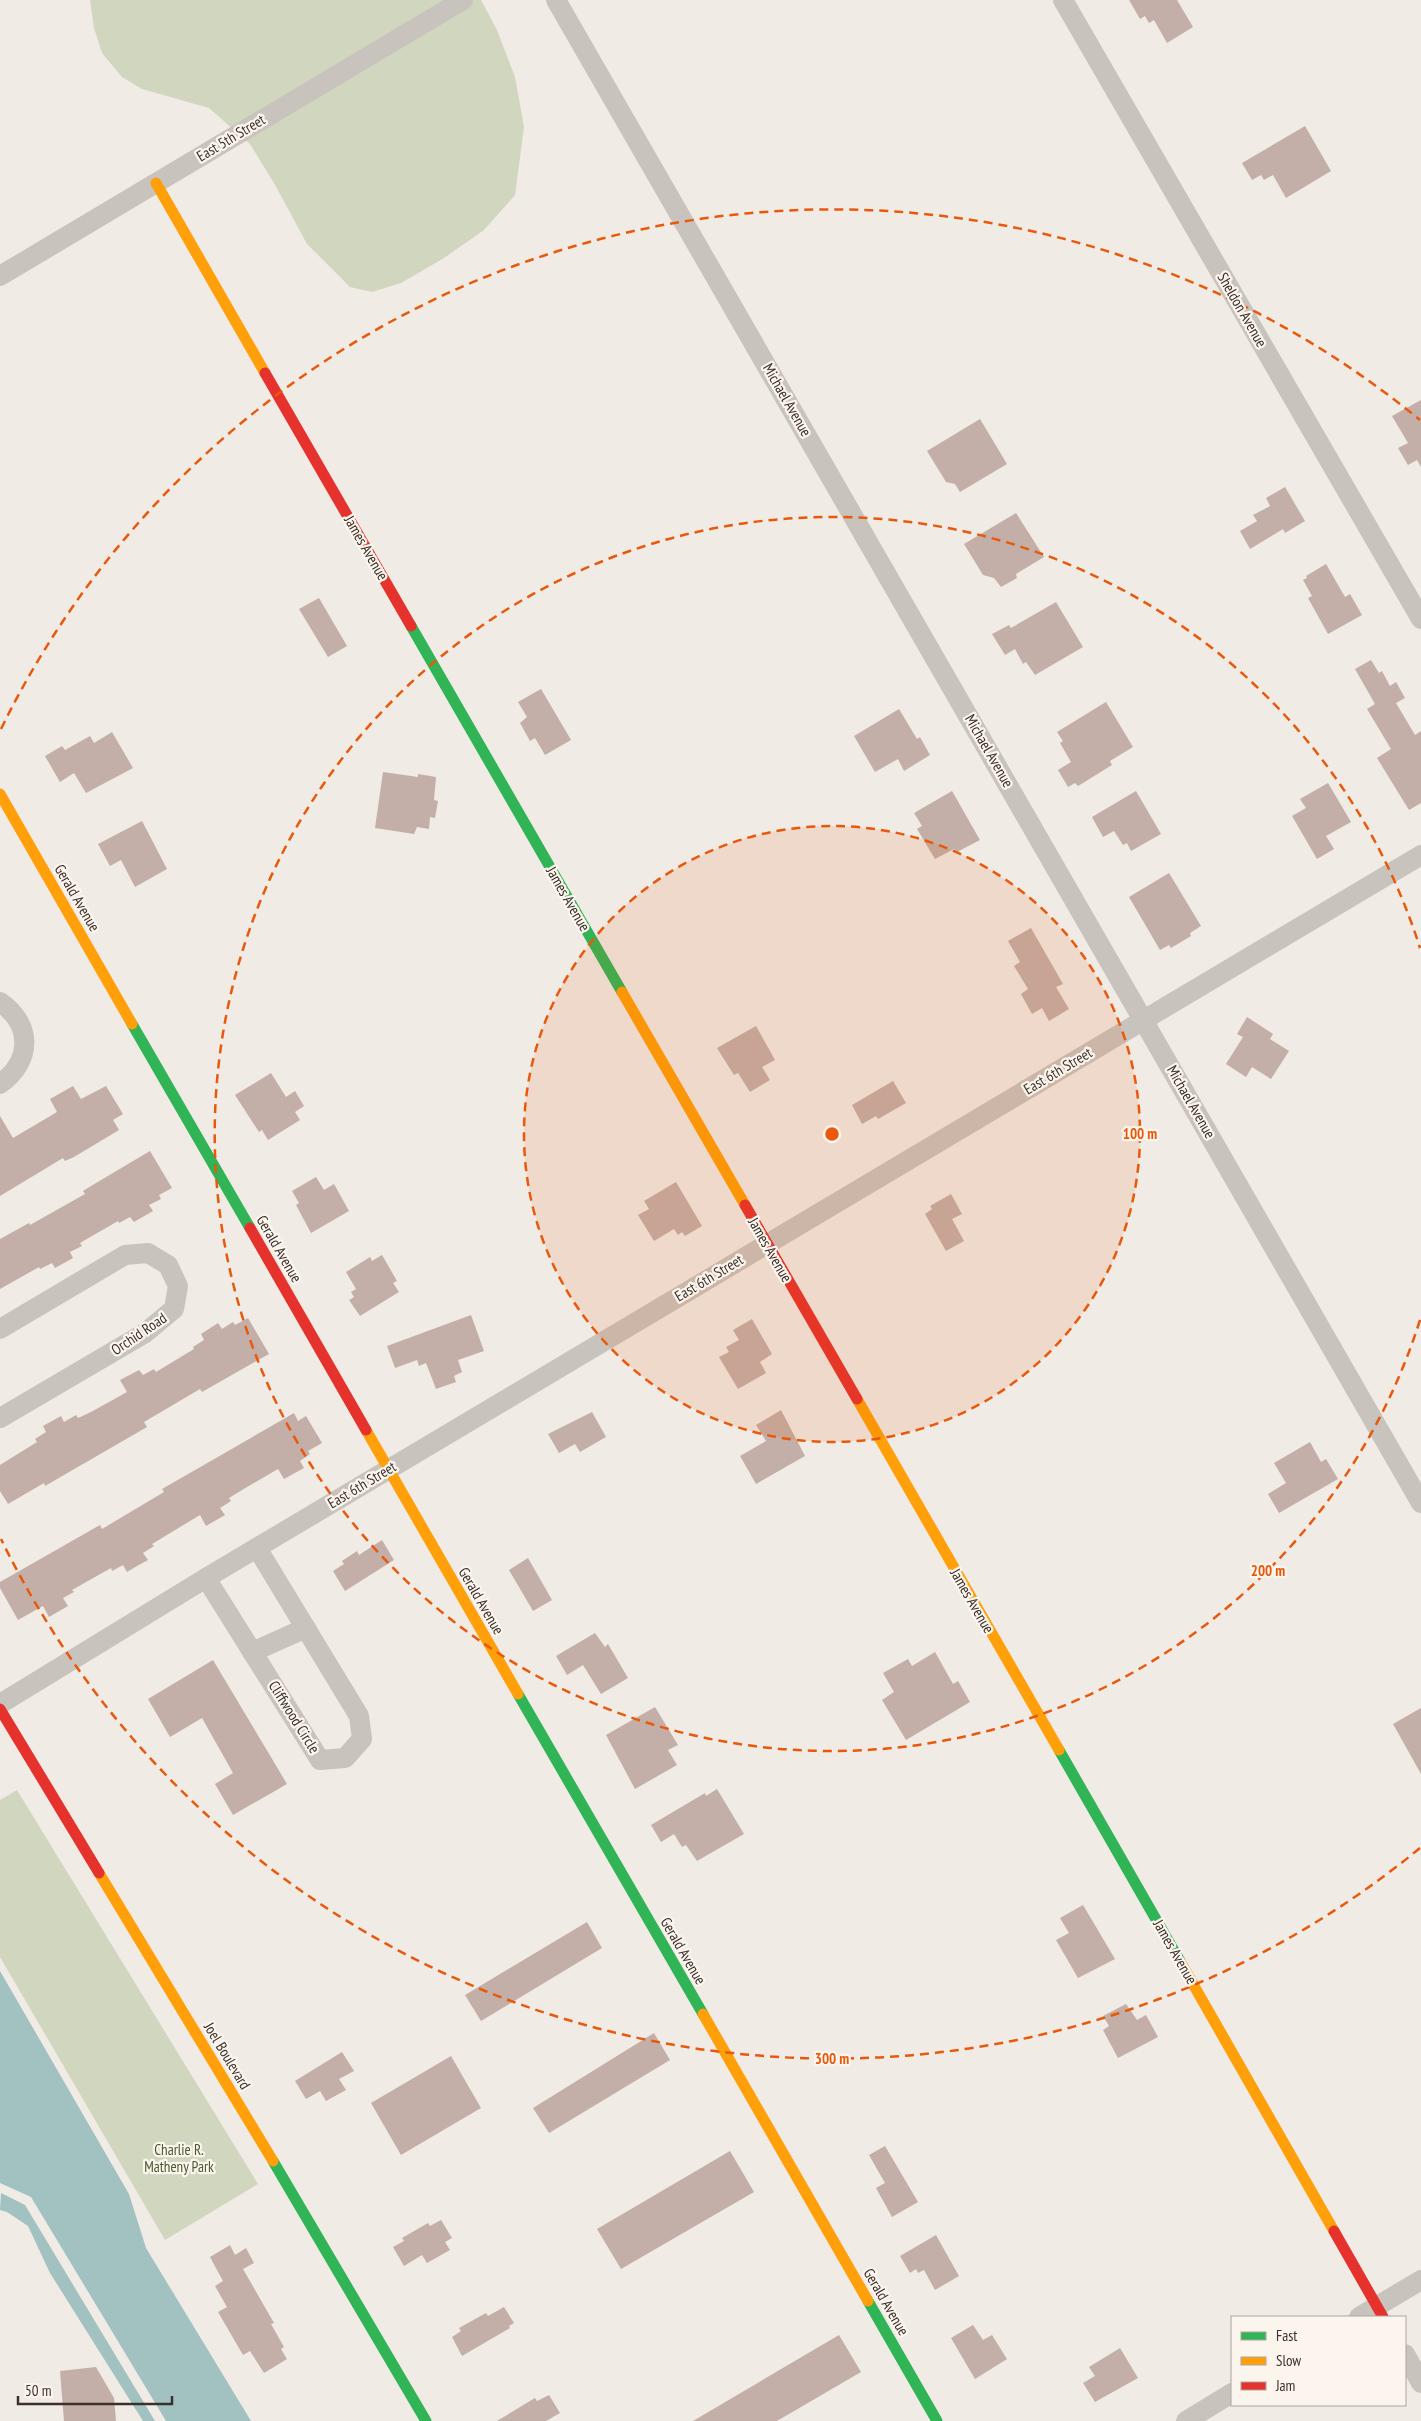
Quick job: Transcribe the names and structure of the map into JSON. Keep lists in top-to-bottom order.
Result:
{
  "streets": {
    "street": [
      "East 5th Street",
      "Sheldon Avenue",
      "Michael Avenue",
      "James Avenue",
      "Gerald Avenue",
      "East 6th Street",
      "Orchid Road",
      "Cliffwood Circle",
      "Joel Boulevard"
    ]
  },
  "crossings": [
    ["East 5th Street", "James Avenue"],
    ["Michael Avenue", "East 6th Street"],
    ["James Avenue", "East 6th Street"],
    ["Gerald Avenue", "East 6th Street"],
    ["East 6th Street", "Cliffwood Circle"]
  ],
  "parks": ["Charlie R. Matheny Park"],
  "legend": ["Fast", "Slow", "Jam"],
  "scale_bar": "50 m",
  "rings": ["100 m", "200 m", "300 m"]
}
